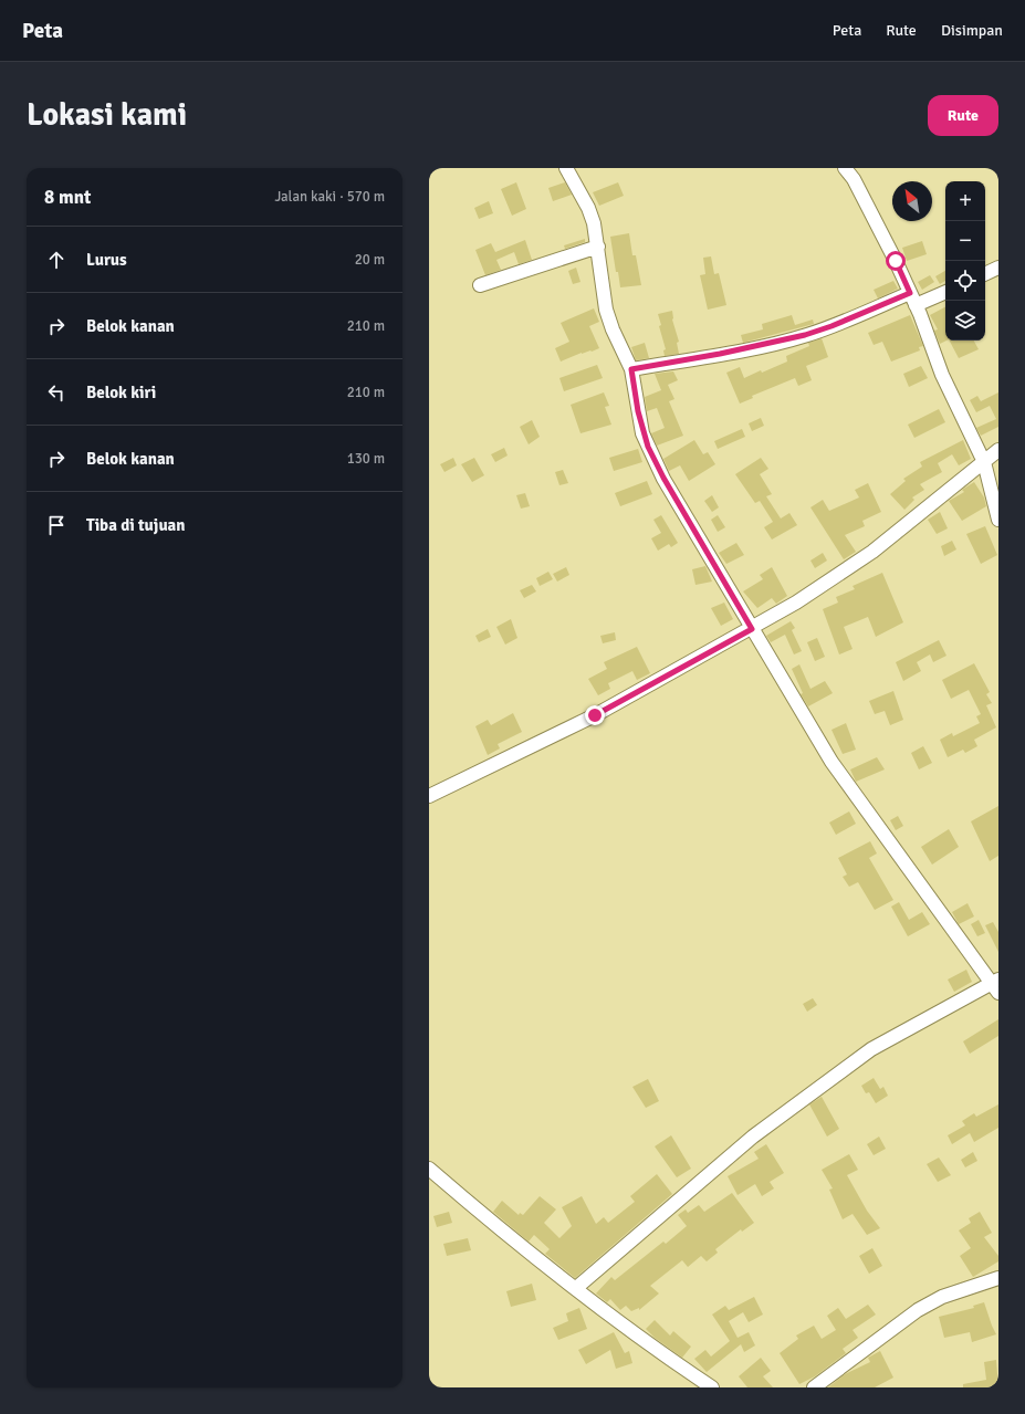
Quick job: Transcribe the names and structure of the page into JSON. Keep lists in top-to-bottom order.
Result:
{
  "north": "top left",
  "page": {
    "header": "Peta",
    "nav": ["Peta", "Rute", "Disimpan"],
    "buttons": "Rute",
    "title": "Lokasi kami",
    "heading": ["8 mnt", "Jalan kaki · 570 m"],
    "map_buttons": ["+", "−"],
    "list": [
      ["Lurus", "20 m"],
      ["Belok kanan", "210 m"],
      ["Belok kiri", "210 m"],
      ["Belok kanan", "130 m"],
      "Tiba di tujuan"
    ]
  }
}
